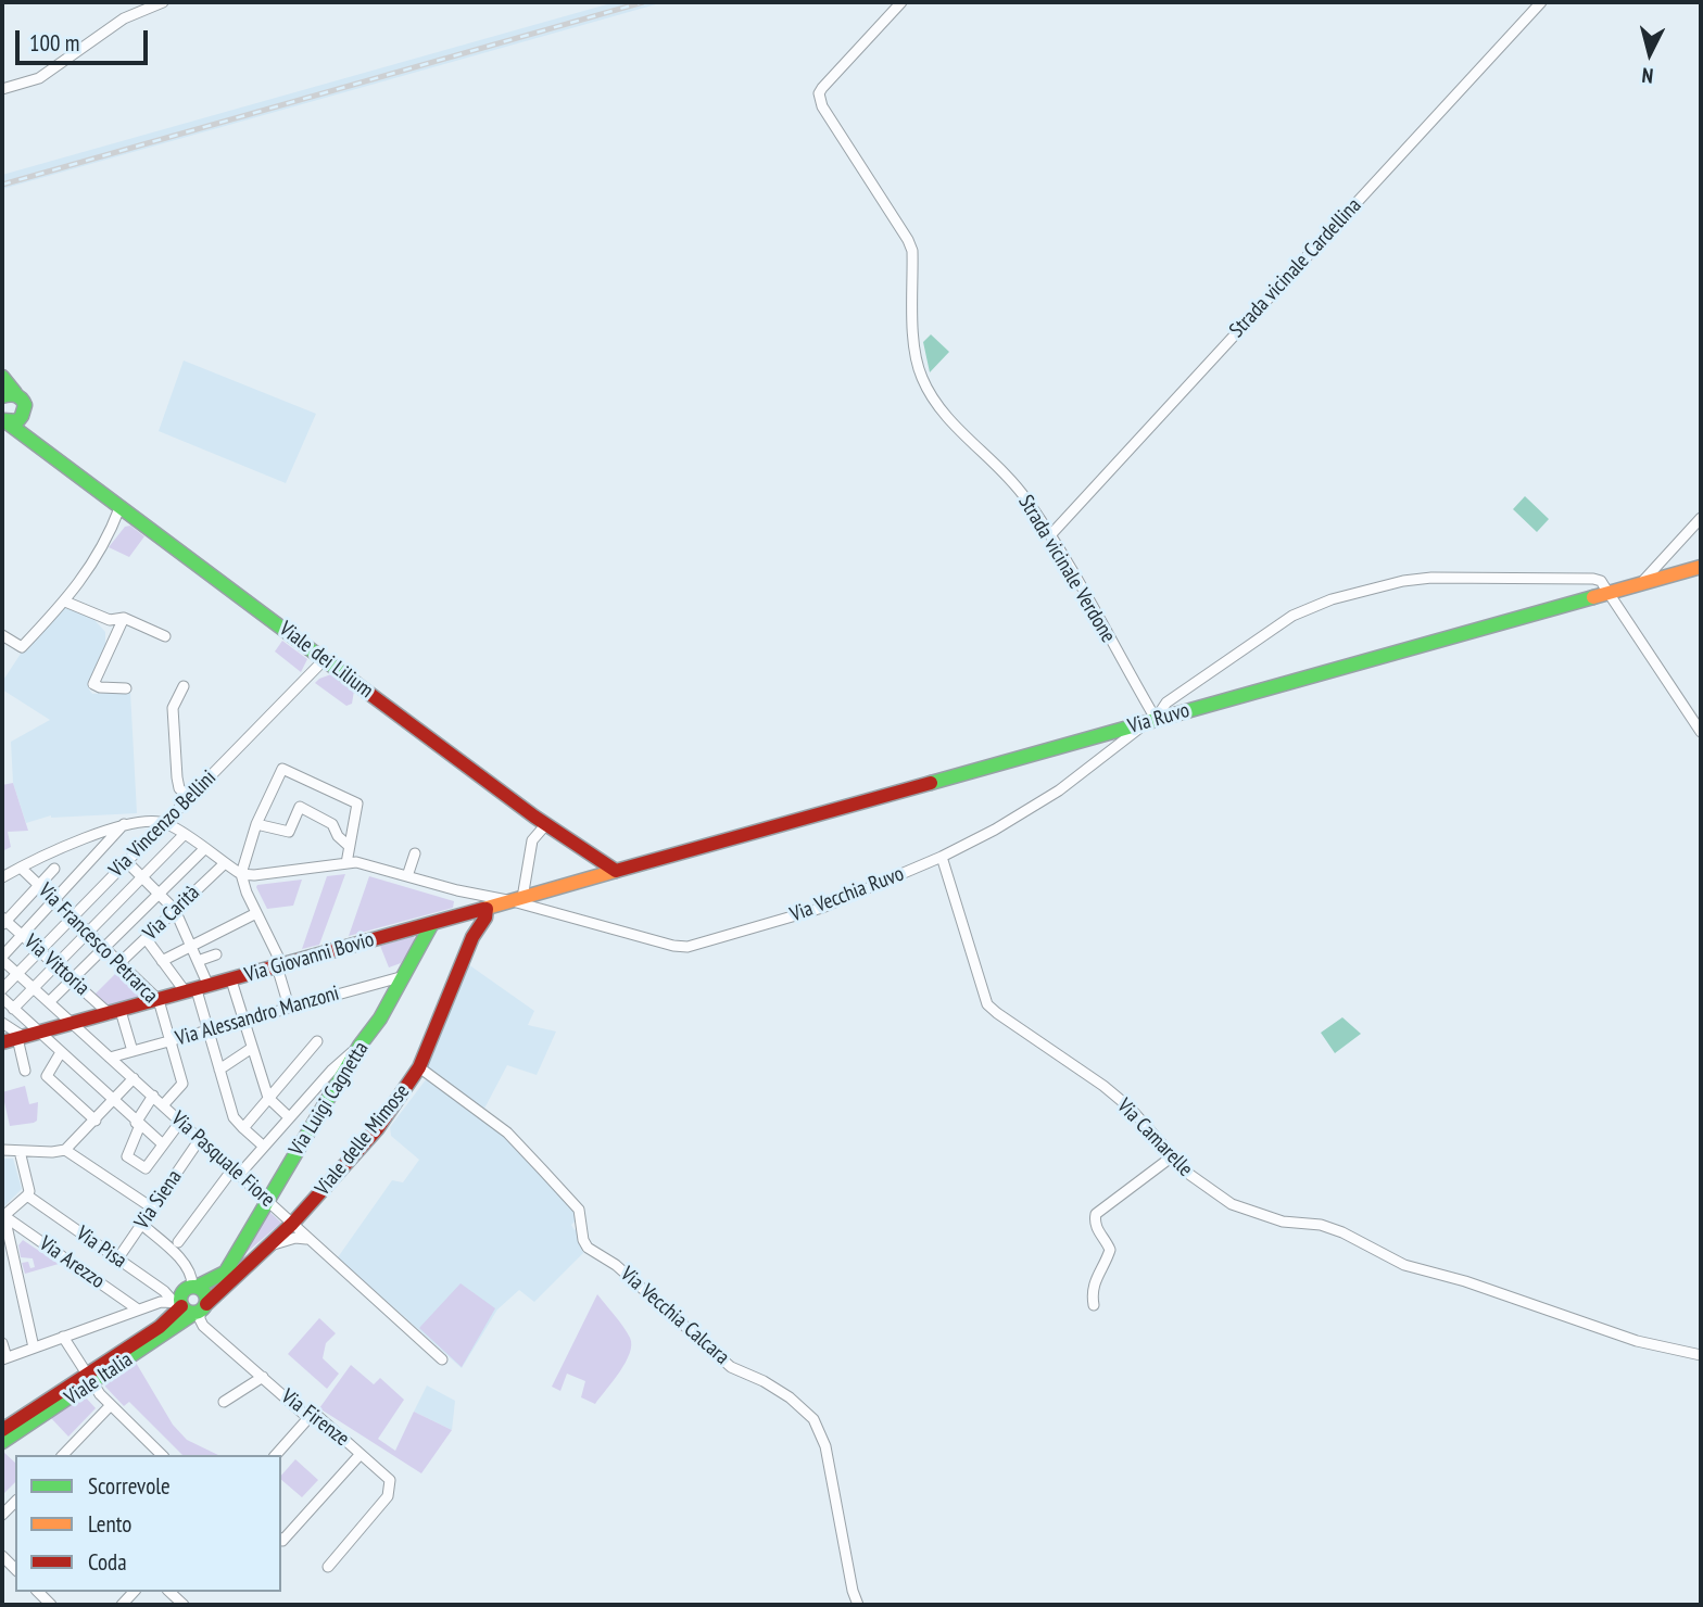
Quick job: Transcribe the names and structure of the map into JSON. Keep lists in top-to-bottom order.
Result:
{
  "streets": {
    "main road": [
      "Viale dei Lilium",
      "Via Ruvo",
      "Via Giovanni Bovio",
      "Via Luigi Cagnetta",
      "Viale delle Mimose",
      "Viale Italia"
    ],
    "street": [
      "Strada vicinale Cardellina",
      "Strada vicinale Verdone",
      "Via Vincenzo Bellini",
      "Via Vecchia Ruvo",
      "Via Carità",
      "Via Francesco Petrarca",
      "Via Vittoria",
      "Via Alessandro Manzoni",
      "Via Camarelle",
      "Via Pasquale Fiore",
      "Via Siena",
      "Via Pisa",
      "Via Arezzo",
      "Via Vecchia Calcara",
      "Via Firenze"
    ]
  },
  "crossings": [
    ["Strada vicinale Cardellina", "Strada vicinale Verdone"],
    ["Strada vicinale Verdone", "Via Ruvo"],
    ["Strada vicinale Verdone", "Via Vecchia Ruvo"],
    ["Viale dei Lilium", "Via Ruvo"],
    ["Viale dei Lilium", "Via Vincenzo Bellini"],
    ["Viale dei Lilium", "Via Giovanni Bovio"],
    ["Via Ruvo", "Via Vecchia Ruvo"],
    ["Via Ruvo", "Via Giovanni Bovio"],
    ["Via Vincenzo Bellini", "Via Francesco Petrarca"],
    ["Via Vincenzo Bellini", "Via Vittoria"],
    ["Via Vincenzo Bellini", "Via Pasquale Fiore"],
    ["Via Vecchia Ruvo", "Via Giovanni Bovio"],
    ["Via Vecchia Ruvo", "Via Camarelle"],
    ["Via Carità", "Via Francesco Petrarca"],
    ["Via Francesco Petrarca", "Via Giovanni Bovio"],
    ["Via Francesco Petrarca", "Via Alessandro Manzoni"],
    ["Via Francesco Petrarca", "Via Pasquale Fiore"],
    ["Via Giovanni Bovio", "Via Vittoria"],
    ["Via Giovanni Bovio", "Via Luigi Cagnetta"],
    ["Via Giovanni Bovio", "Viale delle Mimose"],
    ["Via Giovanni Bovio", "Via Pasquale Fiore"],
    ["Via Alessandro Manzoni", "Via Luigi Cagnetta"],
    ["Via Alessandro Manzoni", "Via Pasquale Fiore"],
    ["Via Luigi Cagnetta", "Viale delle Mimose"],
    ["Via Luigi Cagnetta", "Via Pasquale Fiore"],
    ["Viale delle Mimose", "Via Pasquale Fiore"],
    ["Viale delle Mimose", "Via Pisa"],
    ["Viale delle Mimose", "Via Arezzo"],
    ["Viale delle Mimose", "Via Vecchia Calcara"],
    ["Viale delle Mimose", "Viale Italia"],
    ["Viale delle Mimose", "Via Firenze"],
    ["Via Pasquale Fiore", "Via Siena"],
    ["Via Siena", "Via Pisa"],
    ["Via Pisa", "Viale Italia"],
    ["Via Pisa", "Via Firenze"],
    ["Viale Italia", "Via Firenze"]
  ],
  "legend": ["Scorrevole", "Lento", "Coda"],
  "scale_bar": "100 m",
  "north": "bottom"
}
